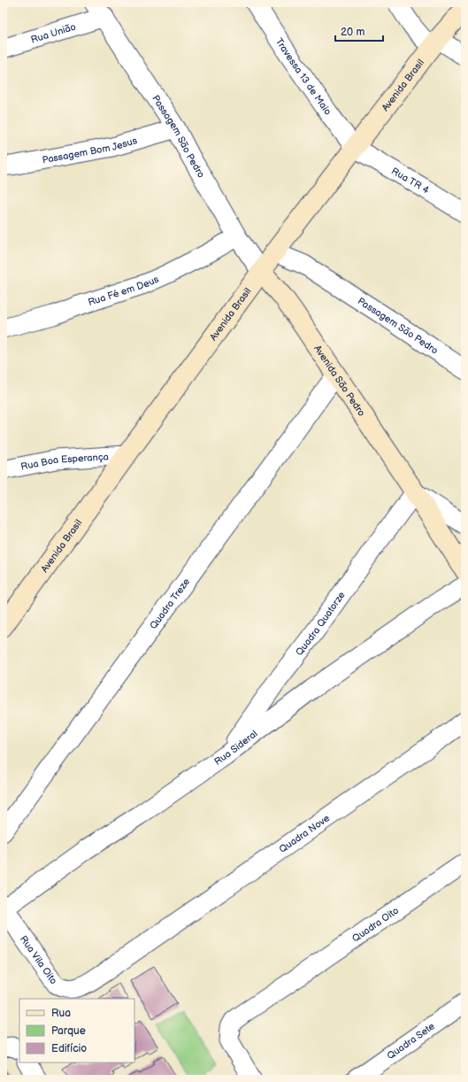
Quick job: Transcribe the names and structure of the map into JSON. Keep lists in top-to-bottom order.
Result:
{
  "streets": {
    "main road": ["Avenida Brasil", "Avenida São Pedro"],
    "street": [
      "Rua União",
      "Travessa 13 de Maio",
      "Passagem São Pedro",
      "Passagem Bom Jesus",
      "Rua TR 4",
      "Rua Fé em Deus",
      "Rua Boa Esperança",
      "Quadra Treze",
      "Quadra Quatorze",
      "Rua Sideral",
      "Quadra Nove",
      "Quadra Oito",
      "Rua Vila Oito",
      "Quadra Sete"
    ]
  },
  "crossings": [
    ["Rua União", "Passagem São Pedro"],
    ["Travessa 13 de Maio", "Avenida Brasil"],
    ["Travessa 13 de Maio", "Rua TR 4"],
    ["Avenida Brasil", "Passagem São Pedro"],
    ["Avenida Brasil", "Rua TR 4"],
    ["Avenida Brasil", "Avenida São Pedro"],
    ["Avenida Brasil", "Rua Boa Esperança"],
    ["Passagem São Pedro", "Passagem Bom Jesus"],
    ["Passagem São Pedro", "Rua Fé em Deus"],
    ["Passagem São Pedro", "Avenida São Pedro"],
    ["Avenida São Pedro", "Quadra Treze"],
    ["Avenida São Pedro", "Quadra Quatorze"],
    ["Quadra Quatorze", "Rua Sideral"],
    ["Rua Sideral", "Rua Vila Oito"],
    ["Quadra Nove", "Rua Vila Oito"]
  ],
  "legend": ["Rua", "Parque", "Edifício"],
  "scale_bar": "20 m"
}
